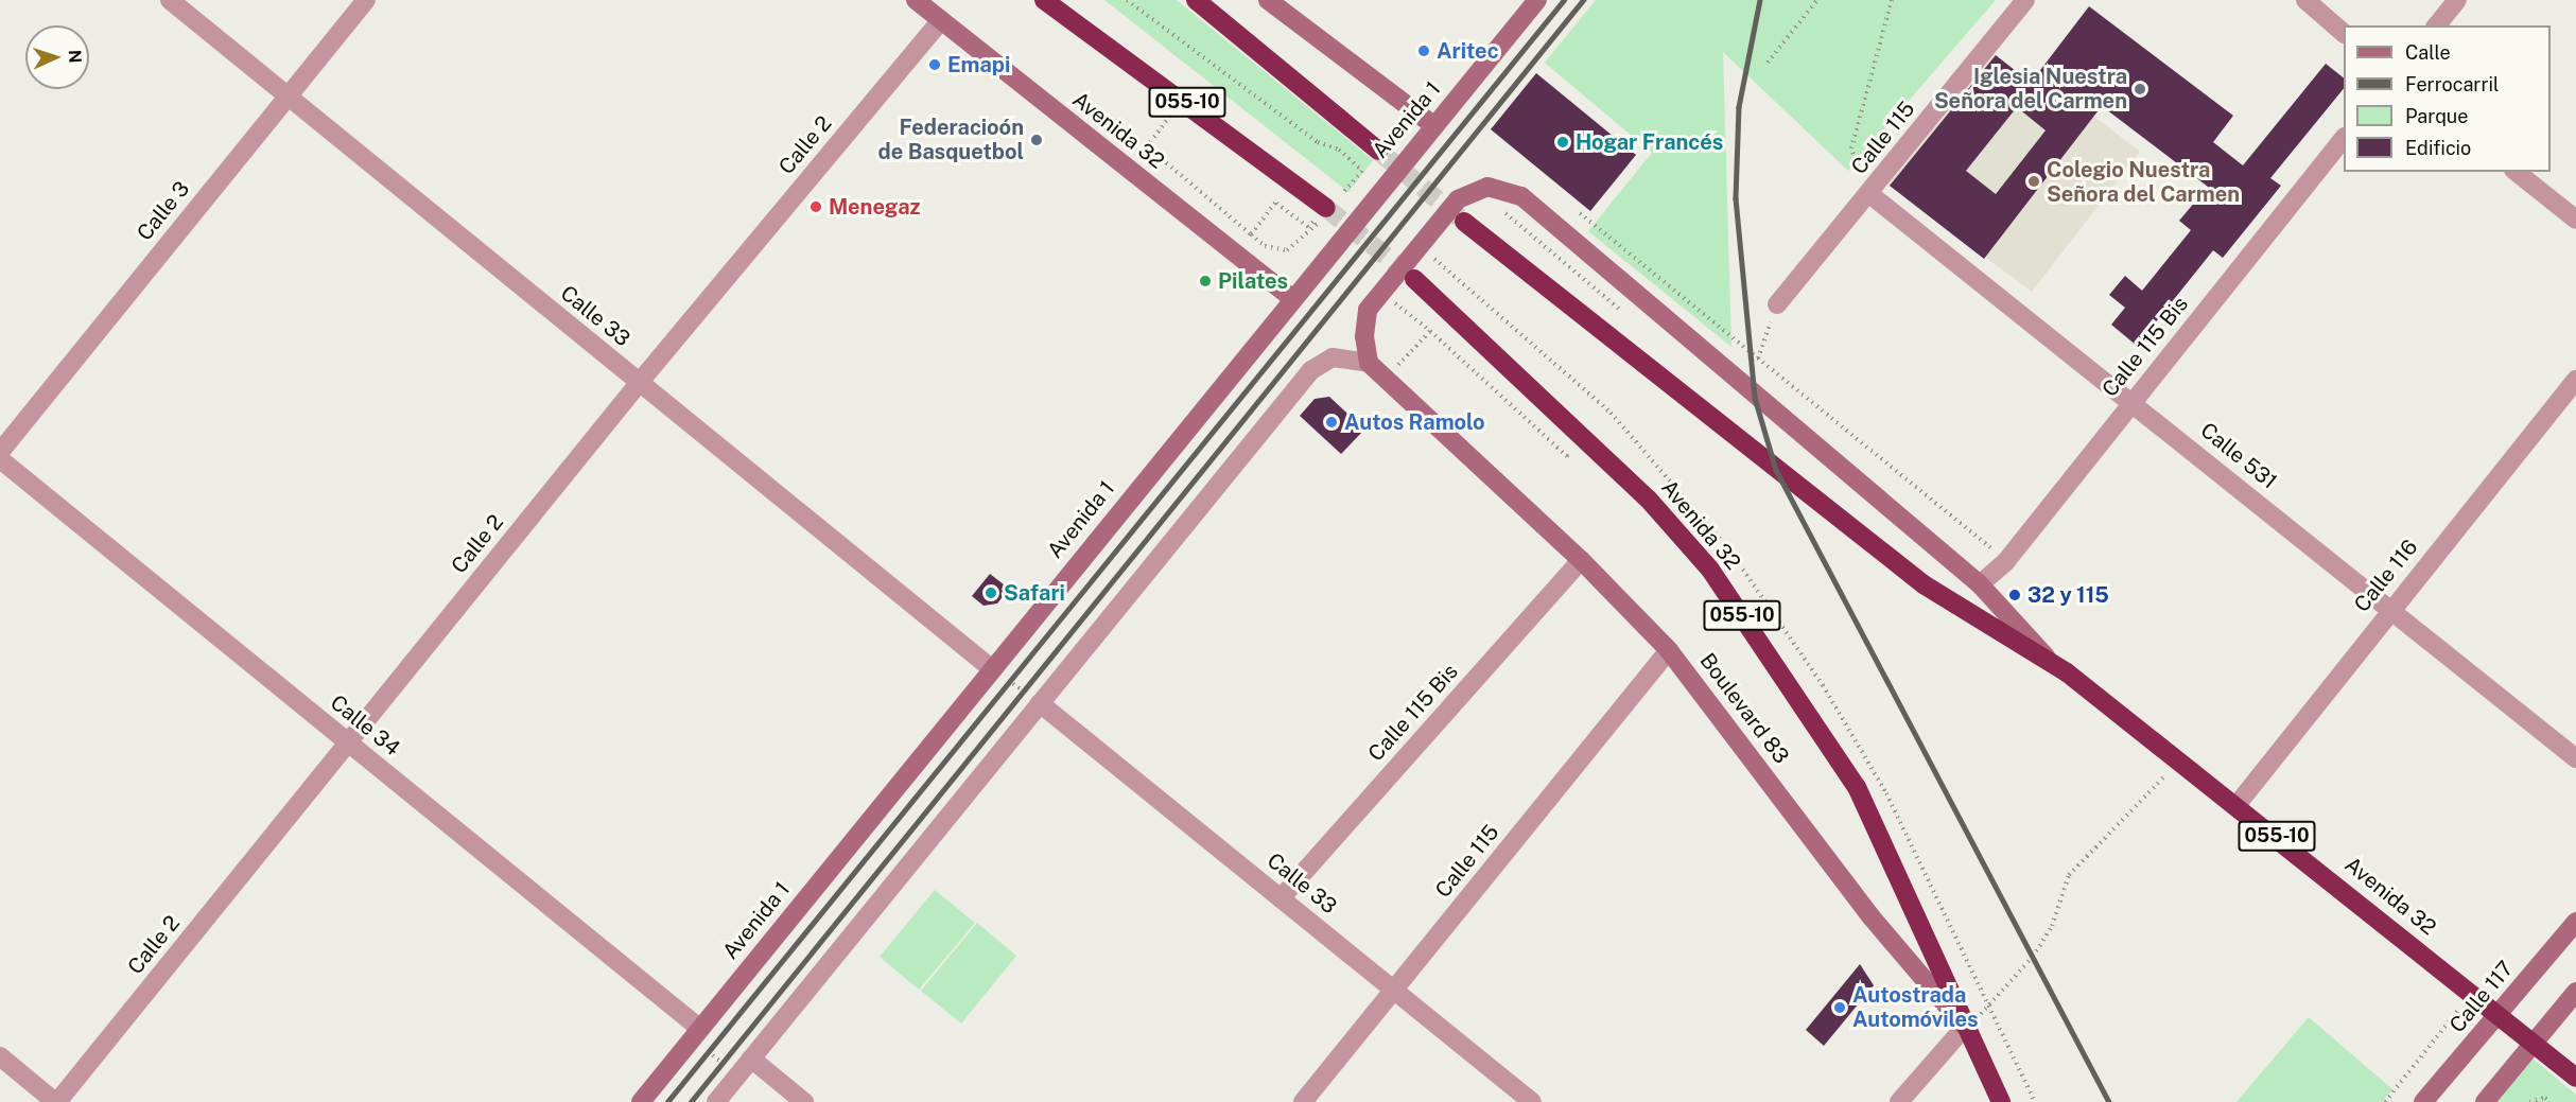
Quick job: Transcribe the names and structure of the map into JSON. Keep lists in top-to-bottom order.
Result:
{
  "streets": {
    "highway": ["055-10", "Avenida 32", "Boulevard 83"],
    "street": [
      "Avenida 1",
      "Calle 115",
      "Calle 2",
      "Calle 3",
      "Calle 33",
      "Calle 115 Bis",
      "Calle 531",
      "Calle 116",
      "Calle 34",
      "Calle 117"
    ]
  },
  "crossings": [
    ["Avenida 1", "Avenida 32"],
    ["Avenida 1", "Calle 33"],
    ["Avenida 1", "Calle 34"],
    ["Avenida 32", "Calle 2"],
    ["Avenida 32", "Calle 115 Bis"],
    ["Avenida 32", "Calle 116"],
    ["Avenida 32", "Boulevard 83"],
    ["Avenida 32", "Calle 117"],
    ["Calle 115", "Calle 33"],
    ["Calle 115", "Calle 531"],
    ["Calle 115", "Boulevard 83"],
    ["Calle 2", "Calle 33"],
    ["Calle 2", "Calle 34"],
    ["Calle 3", "Calle 33"],
    ["Calle 33", "Calle 115 Bis"],
    ["Calle 115 Bis", "Calle 531"],
    ["Calle 115 Bis", "Boulevard 83"],
    ["Calle 531", "Calle 116"]
  ],
  "places": [
    "Aritec",
    "Emapi",
    "Iglesia Nuestra Señora del Carmen",
    "Federacioón de Basquetbol",
    "Hogar Francés",
    "Colegio Nuestra Señora del Carmen",
    "Menegaz",
    "Pilates",
    "Autos Ramolo",
    "Safari",
    "32 y 115",
    "Autostrada Automóviles"
  ],
  "legend": [
    "Calle",
    "Ferrocarril",
    "Parque",
    "Edificio"
  ],
  "north": "right"
}
